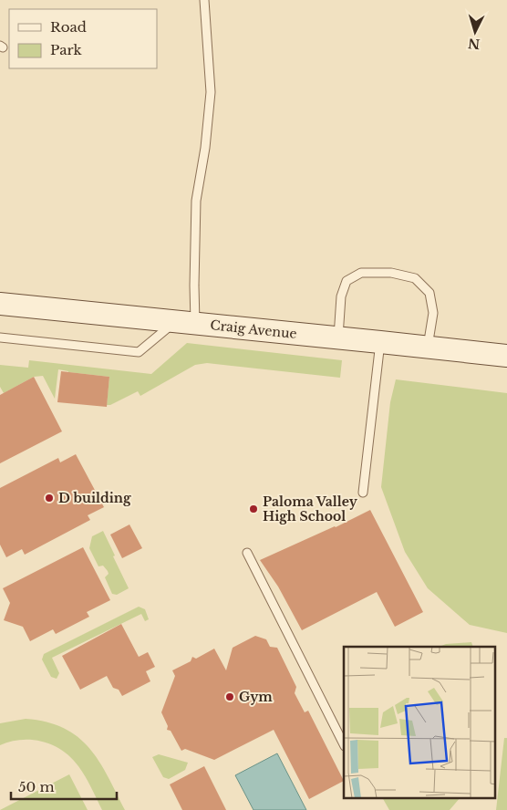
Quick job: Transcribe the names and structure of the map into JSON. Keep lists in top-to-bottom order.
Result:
{
  "streets": {
    "street": ["Craig Avenue"]
  },
  "places": ["D building", "Paloma Valley High School", "Gym"],
  "legend": ["Road", "Park"],
  "scale_bar": "50 m",
  "north": "bottom"
}
